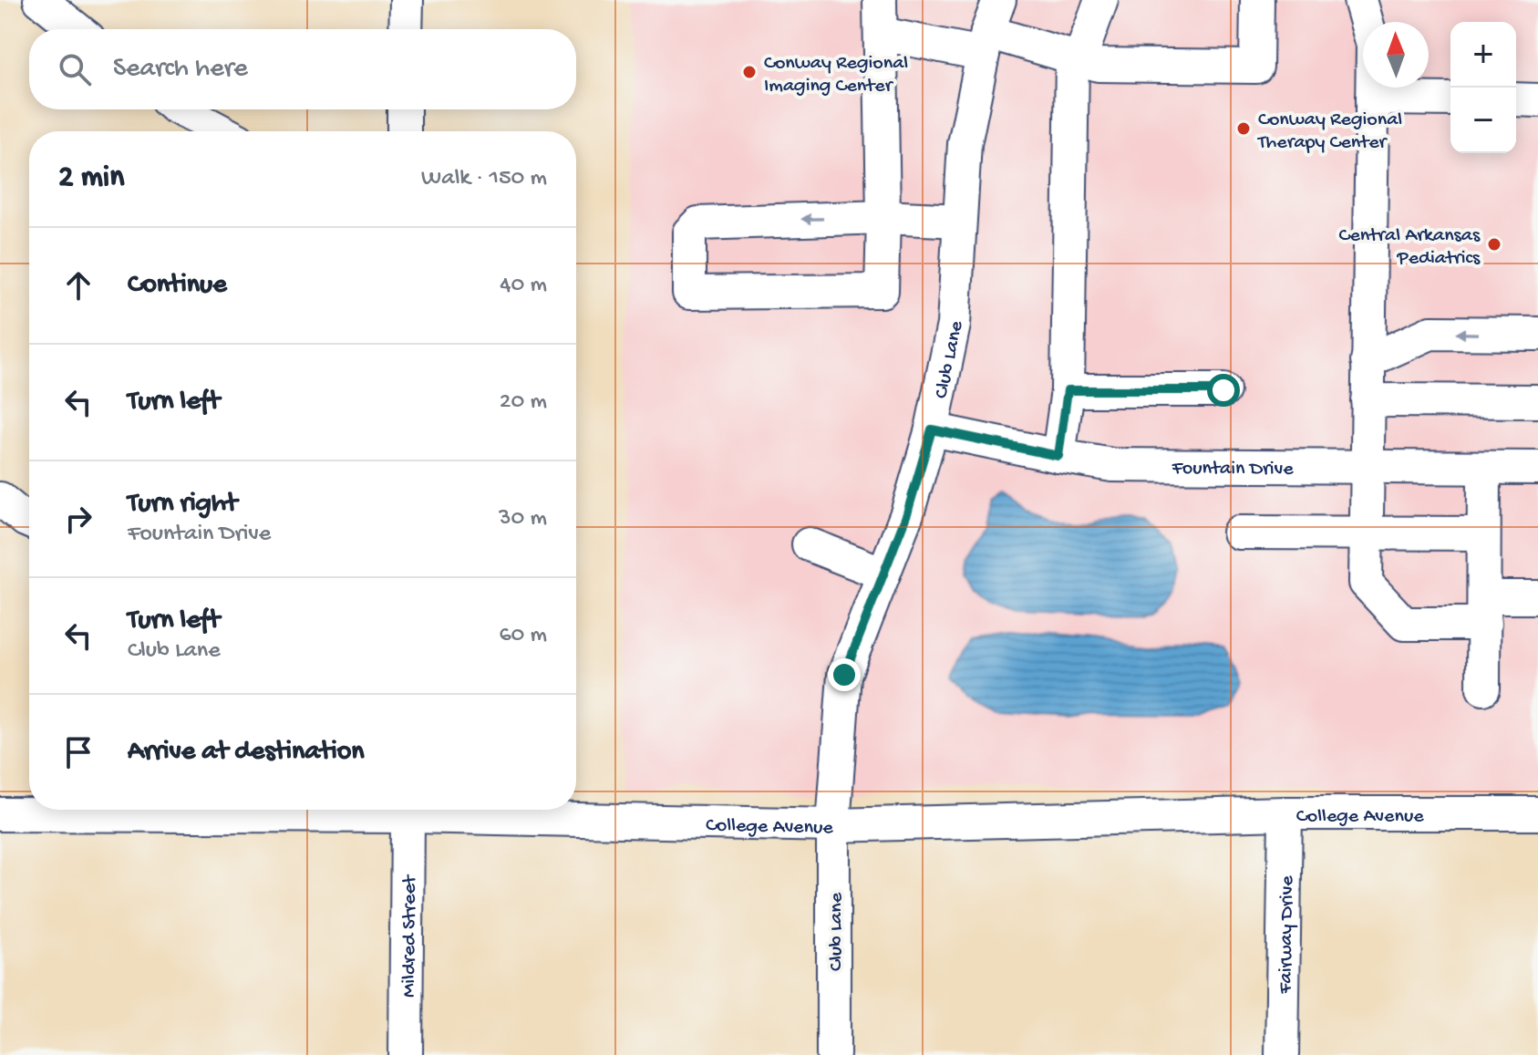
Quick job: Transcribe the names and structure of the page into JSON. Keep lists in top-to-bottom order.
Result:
{
  "streets": {
    "street": [
      "Club Lane",
      "Fountain Drive",
      "College Avenue",
      "Fairway Drive",
      "Mildred Street"
    ]
  },
  "crossings": [
    ["Club Lane", "Fountain Drive"],
    ["Club Lane", "College Avenue"],
    ["College Avenue", "Fairway Drive"],
    ["College Avenue", "Mildred Street"]
  ],
  "places": ["Conway Regional Imaging Center", "Conway Regional Therapy Center", "Central Arkansas Pediatrics"],
  "north": "top",
  "page": {
    "map_buttons": ["+", "−"],
    "search": "Search here",
    "heading": ["2 min", "Walk · 150 m"],
    "list": [
      ["Continue", "40 m"],
      ["Turn left", "20 m"],
      ["Turn right", "Fountain Drive", "30 m"],
      ["Turn left", "Club Lane", "60 m"],
      "Arrive at destination"
    ]
  }
}
